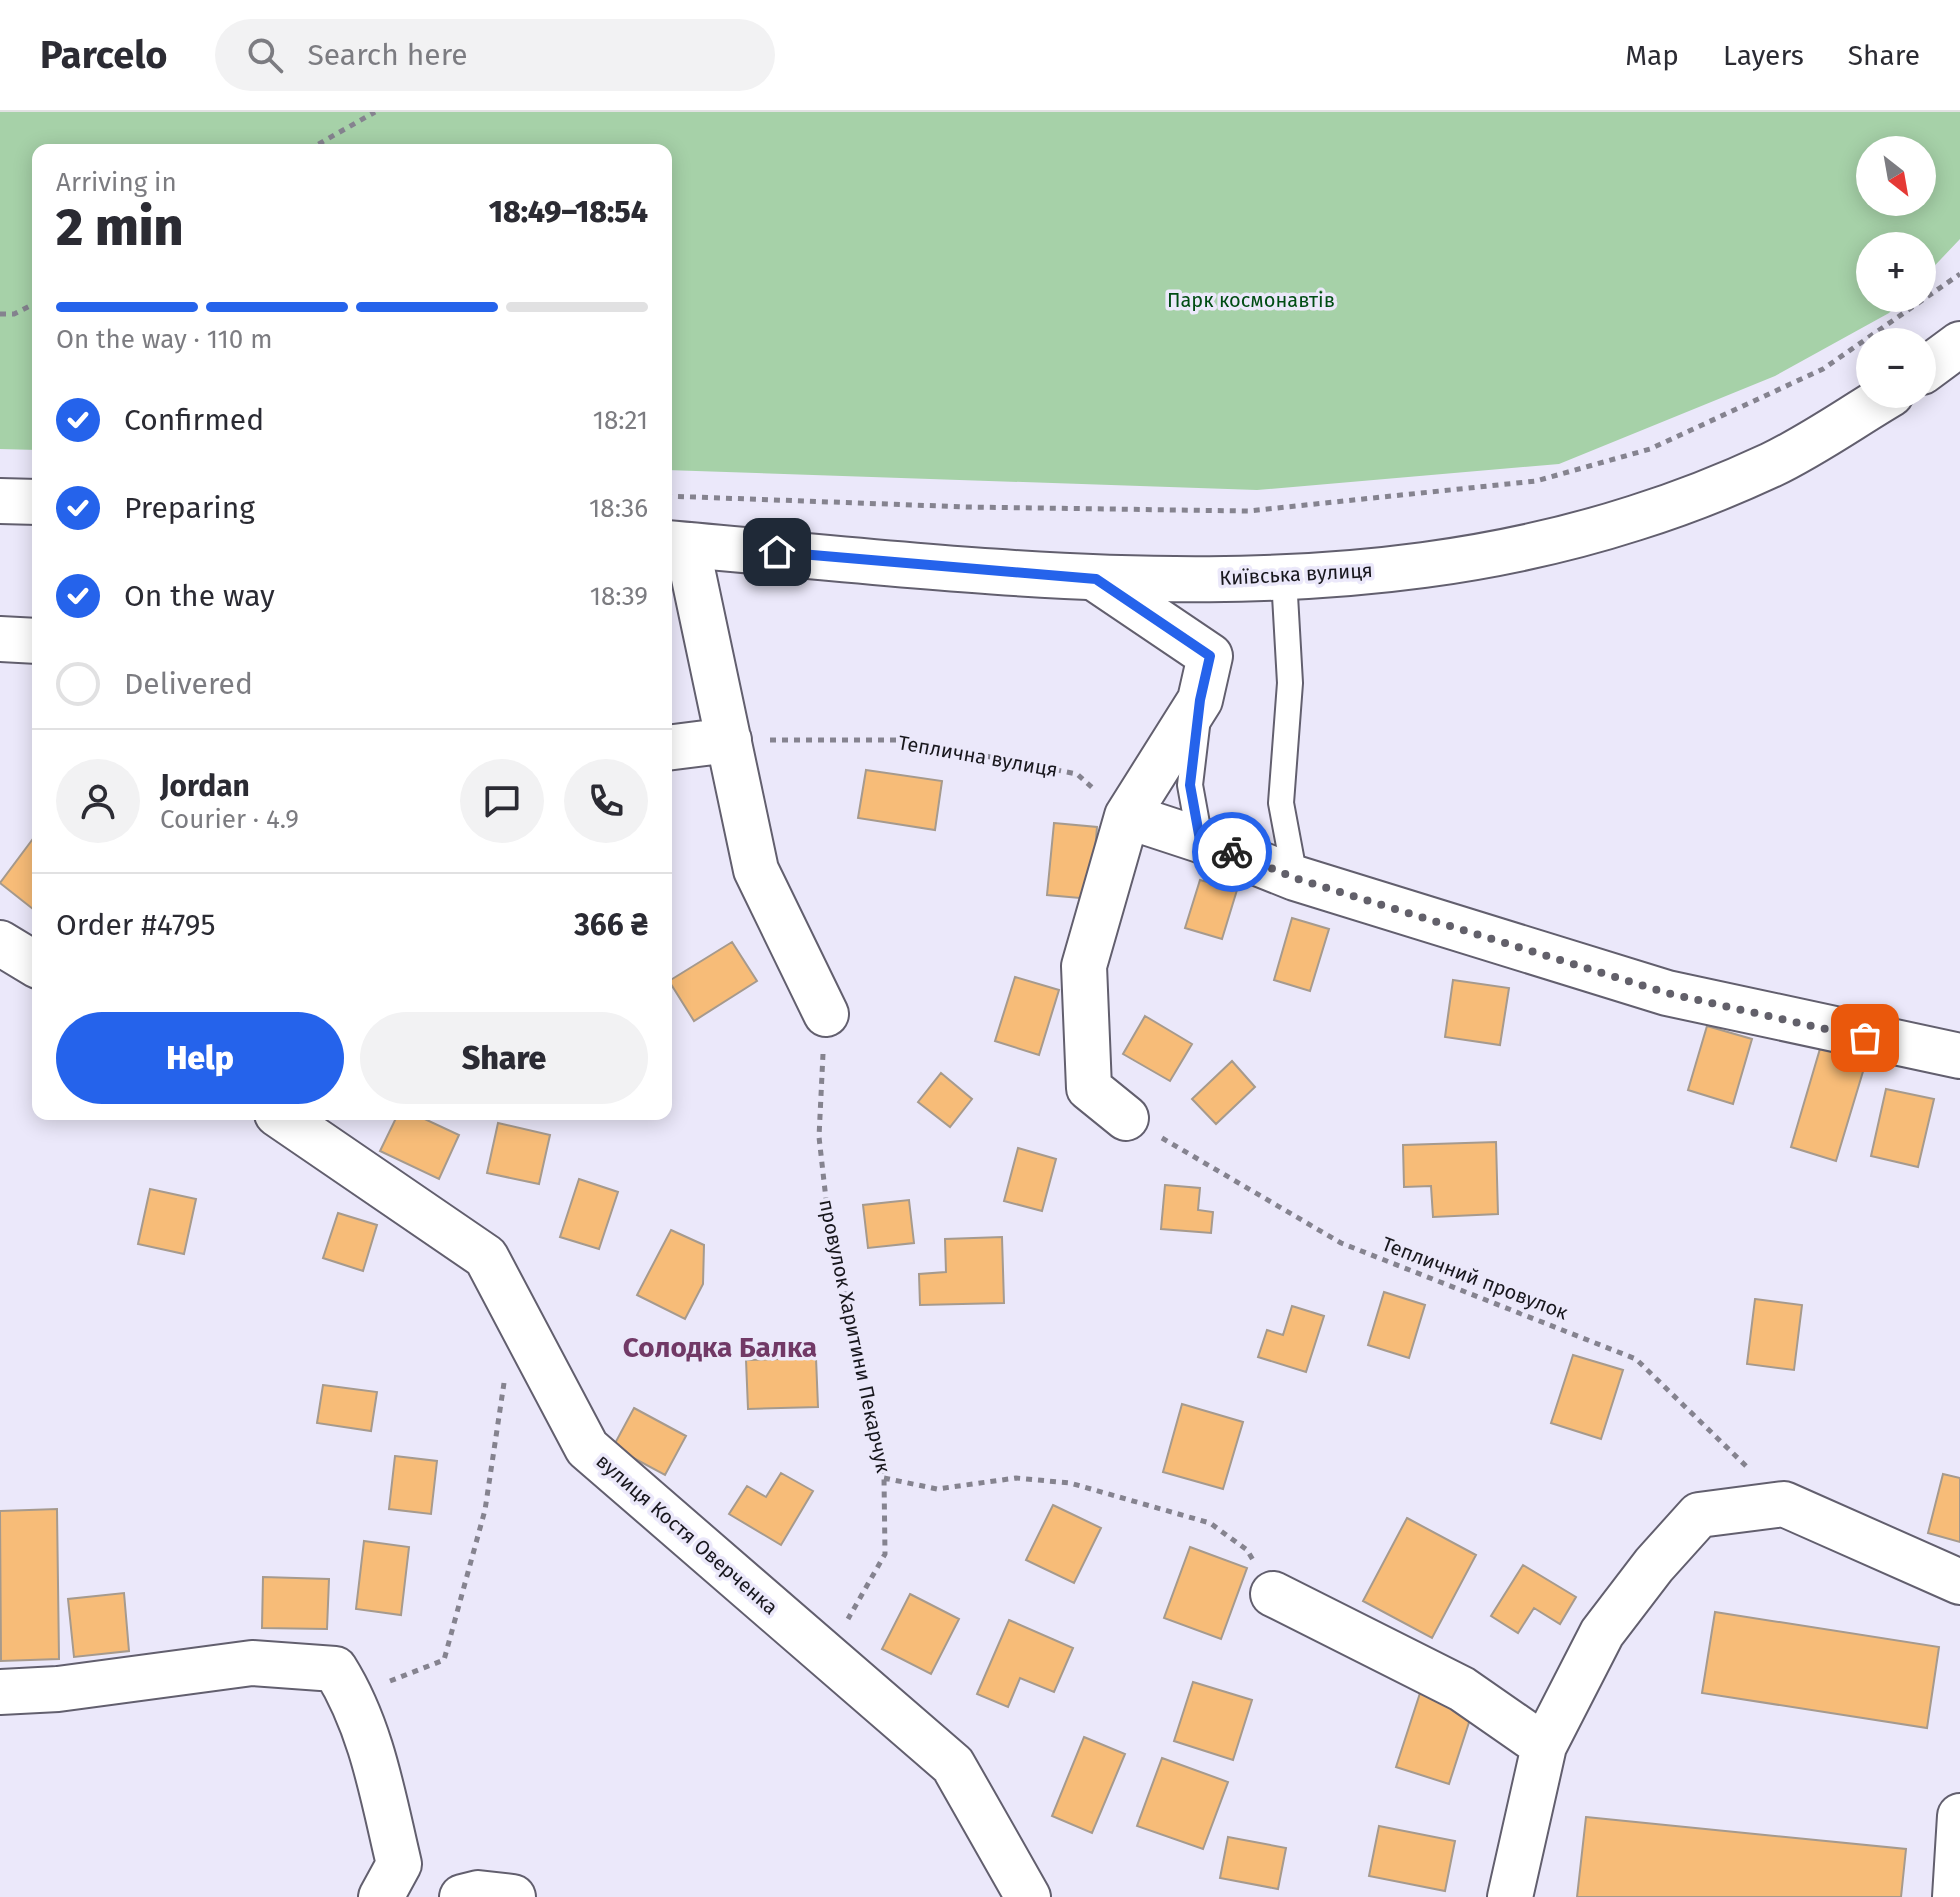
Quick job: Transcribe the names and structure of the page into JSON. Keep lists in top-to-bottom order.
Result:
{
  "streets": {
    "street": ["Київська вулиця", "вулиця Костя Оверченка"],
    "path": ["Теплична вулиця", "Тепличний провулок", "провулок Харитини Пекарчук"]
  },
  "crossings": [
    ["провулок Харитини Пекарчук", "вулиця Костя Оверченка"]
  ],
  "districts": ["Солодка Балка"],
  "parks": ["Парк космонавтів"],
  "north": "bottom right",
  "page": {
    "header": "Parcelo",
    "search": "Search here",
    "nav": ["Map", "Layers", "Share"],
    "map_buttons": ["+", "−"],
    "heading": ["2 min", "Arriving in", "18:49–18:54"],
    "panel": [
      "Jordan",
      "Courier · 4.9",
      "Order #4795",
      "366 ₴"
    ],
    "bar": "On the way · 110 m",
    "list": [
      ["Confirmed", "18:21"],
      ["Preparing", "18:36"],
      ["On the way", "18:39"],
      "Delivered"
    ],
    "buttons": ["Help", "Share"]
  }
}
